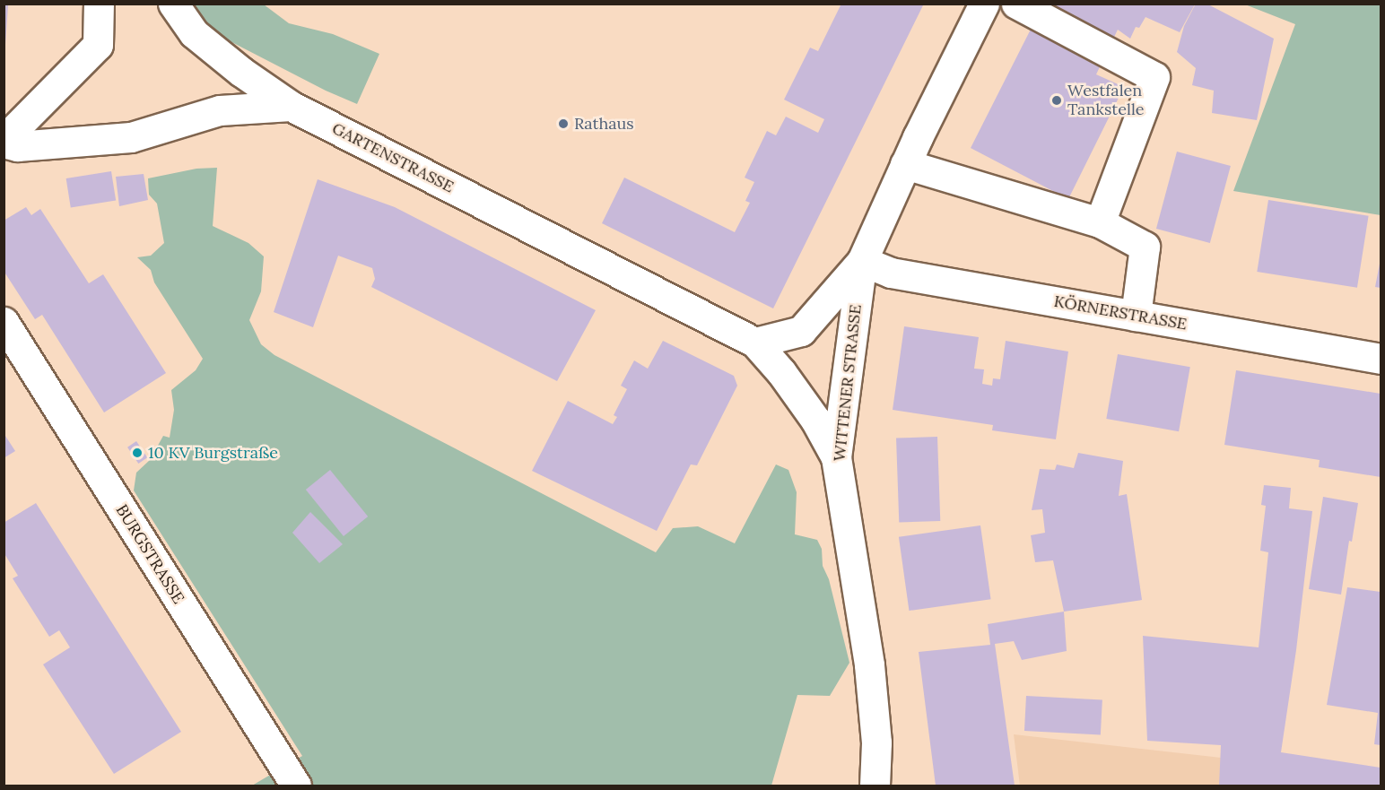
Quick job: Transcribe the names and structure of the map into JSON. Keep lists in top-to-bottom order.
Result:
{
  "streets": {
    "main road": [
      "GARTENSTRASSE",
      "KÖRNERSTRASSE",
      "WITTENER STRASSE",
      "BURGSTRASSE"
    ]
  },
  "crossings": [
    ["GARTENSTRASSE", "WITTENER STRASSE"],
    ["KÖRNERSTRASSE", "WITTENER STRASSE"]
  ],
  "places": ["Westfalen Tankstelle", "Rathaus", "10 KV Burgstraße"]
}
